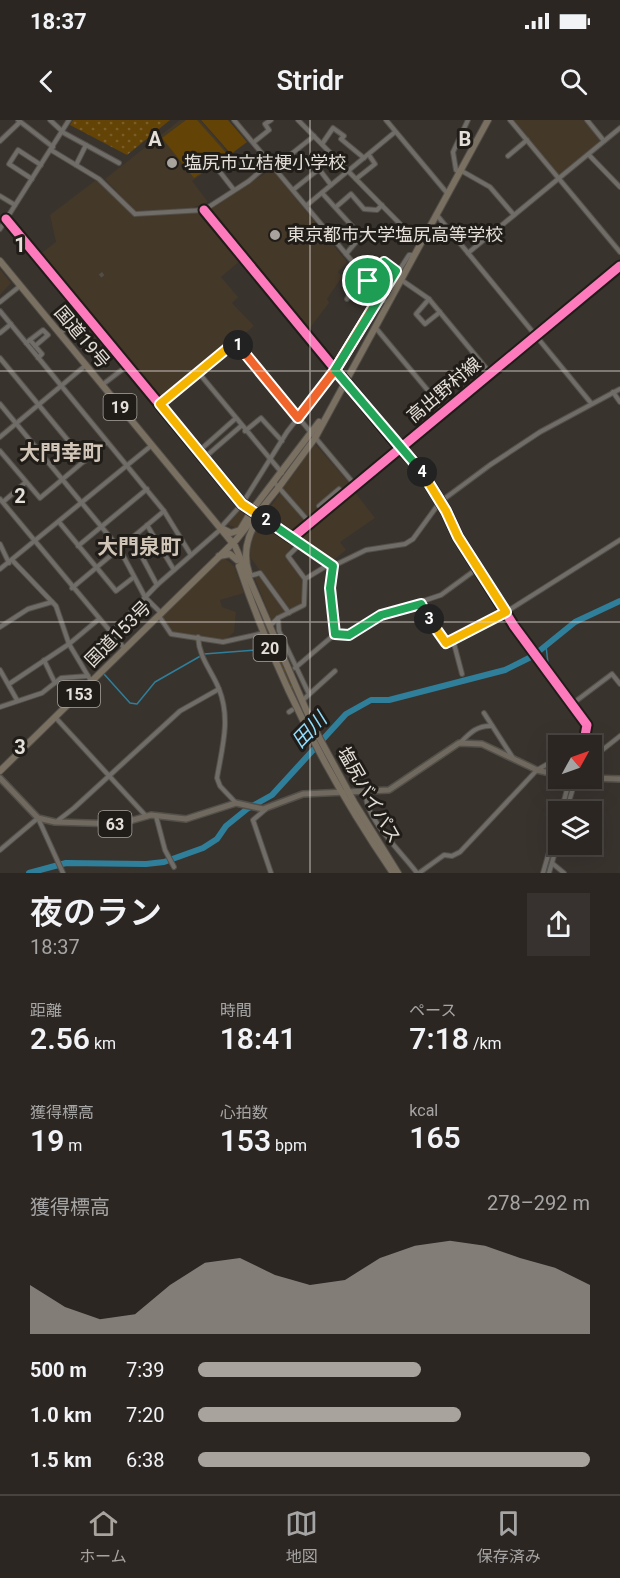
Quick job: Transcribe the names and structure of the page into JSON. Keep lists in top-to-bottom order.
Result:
{
  "streets": {
    "highway": [
      "国道19号",
      "19",
      "国道153号",
      "20",
      "153",
      "塩尻バイパス"
    ],
    "main road": ["63"],
    "street": ["高出野村線"]
  },
  "crossings": [
    ["国道19号", "国道153号"],
    ["国道19号", "塩尻バイパス"],
    ["国道153号", "塩尻バイパス"],
    ["塩尻バイパス", "63"]
  ],
  "districts": ["大門幸町", "大門泉町"],
  "water": ["田川"],
  "places": ["塩尻市立桔梗小学校", "東京都市大学塩尻高等学校"],
  "north": "top right",
  "page": {
    "status": "18:37",
    "header": "Stridr",
    "pins": [
      "1",
      "4",
      "2",
      "3"
    ],
    "heading": ["夜のラン", "18:37"],
    "stats": [
      ["距離", "2.56 km"],
      ["時間", "18:41"],
      ["ペース", "7:18 /km"],
      ["獲得標高", "19 m"],
      ["心拍数", "153 bpm"],
      ["kcal", "165"]
    ],
    "chart": ["獲得標高", "278–292 m"],
    "list": [
      {
        "name": "500 m",
        "note": "7:39"
      },
      {
        "name": "1.0 km",
        "note": "7:20"
      },
      {
        "name": "1.5 km",
        "note": "6:38"
      }
    ],
    "tabs": ["ホーム", "地図", "保存済み"]
  },
  "grid": {
    "columns": ["A", "B"],
    "rows": ["1", "2", "3"]
  }
}
